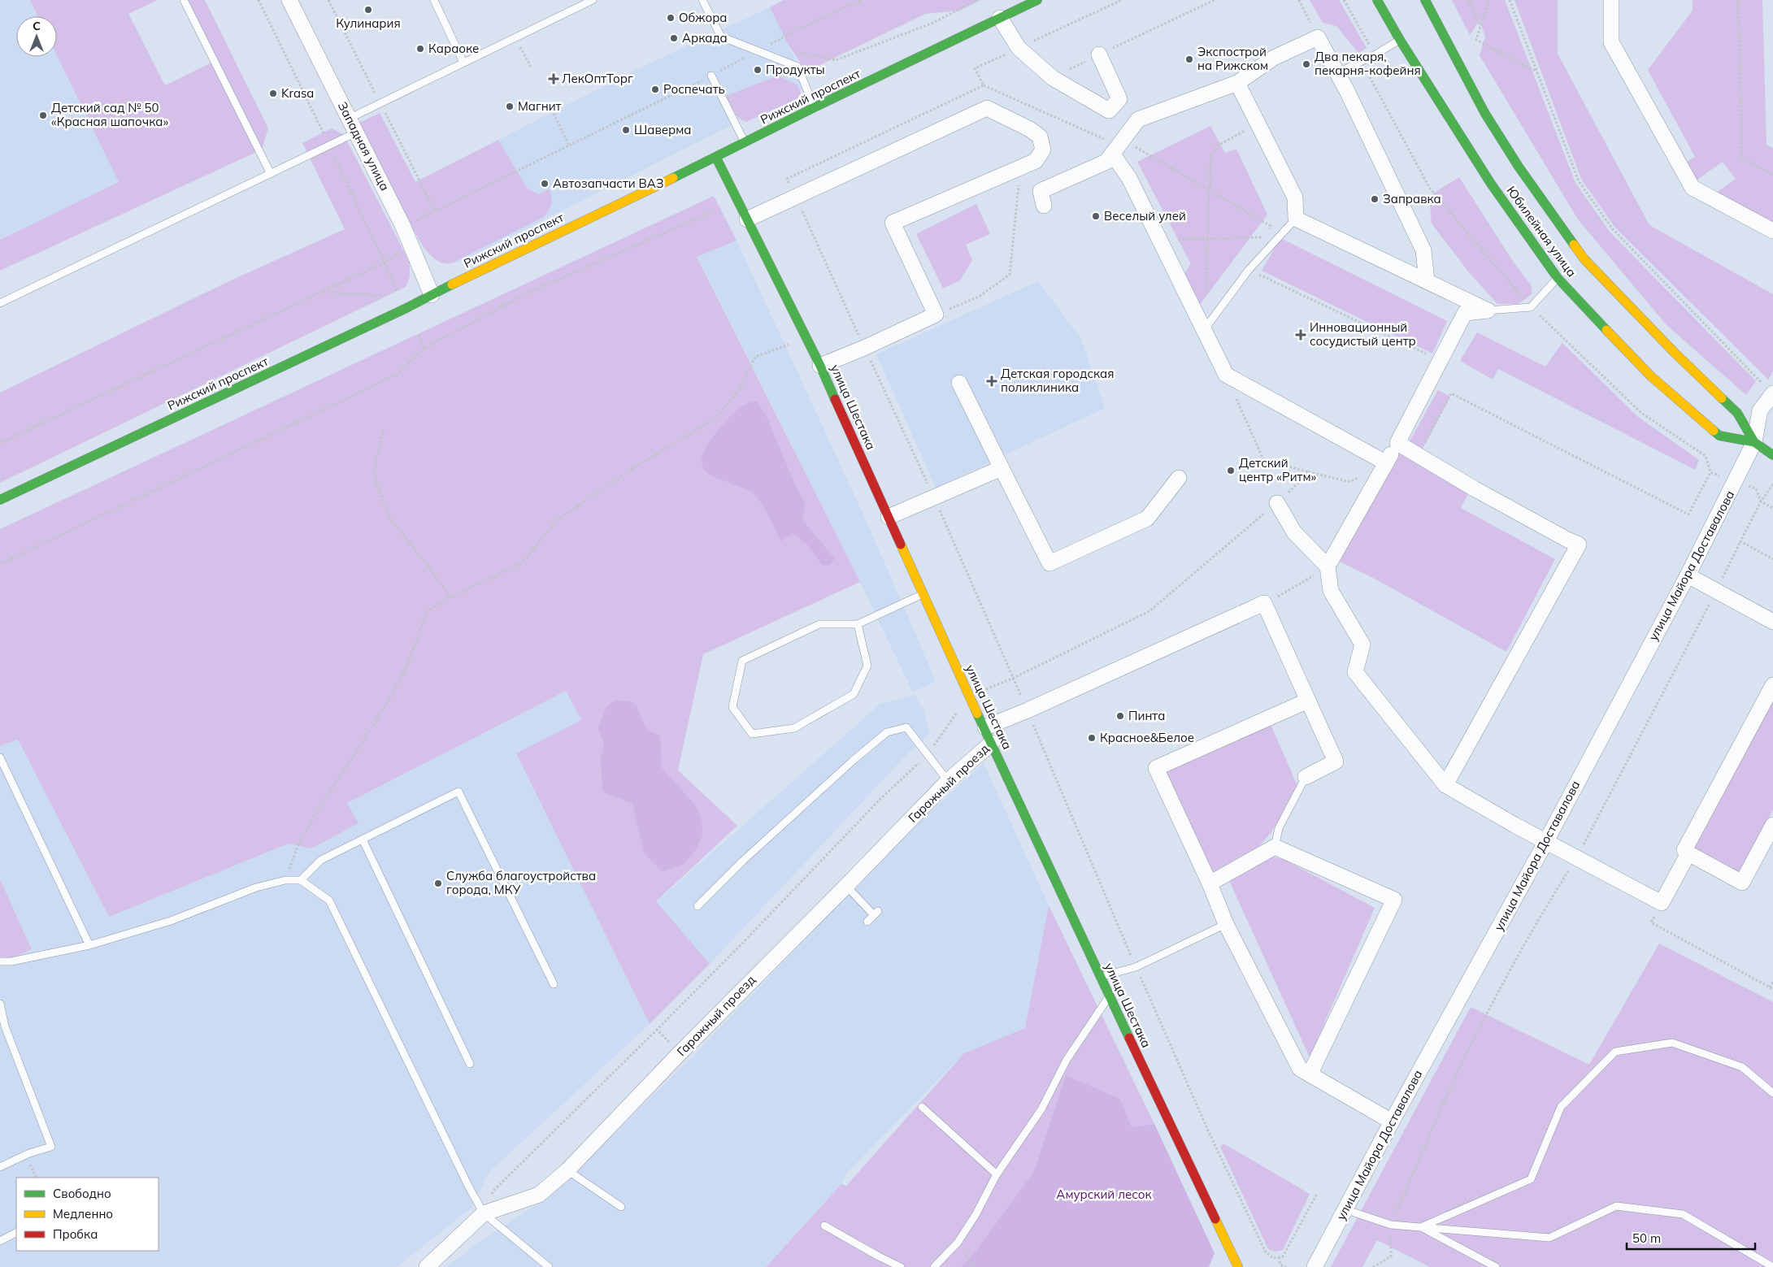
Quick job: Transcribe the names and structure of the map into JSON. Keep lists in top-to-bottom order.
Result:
{
  "streets": {
    "main road": ["Рижский проспект", "Юбилейная улица", "улица Шестака"],
    "street": ["Западная улица", "улица Майора Доставалова", "Гаражный проезд"]
  },
  "crossings": [
    ["Рижский проспект", "Западная улица"],
    ["Рижский проспект", "улица Шестака"],
    ["Юбилейная улица", "улица Майора Доставалова"],
    ["улица Шестака", "Гаражный проезд"]
  ],
  "parks": ["Амурский лесок"],
  "places": {
    "other": [
      "Кулинария",
      "Обжора",
      "Аркада",
      "Караоке",
      "Экспострой на Рижском",
      "Два пекаря, пекарня-кофейня",
      "Продукты",
      "Роспечать",
      "Krasa",
      "Магнит",
      "Детский сад № 50 «Красная шапочка»",
      "Шаверма",
      "Автозапчасти ВАЗ",
      "Заправка",
      "Веселый улей",
      "Детский центр «Ритм»",
      "Пинта",
      "Красное&Белое",
      "Служба благоустройства города, МКУ"
    ],
    "health": ["ЛекОптТорг", "Инновационный сосудистый центр", "Детская городская поликлиника"]
  },
  "legend": ["Свободно", "Медленно", "Пробка"],
  "scale_bar": "50 m",
  "north": "top"
}
